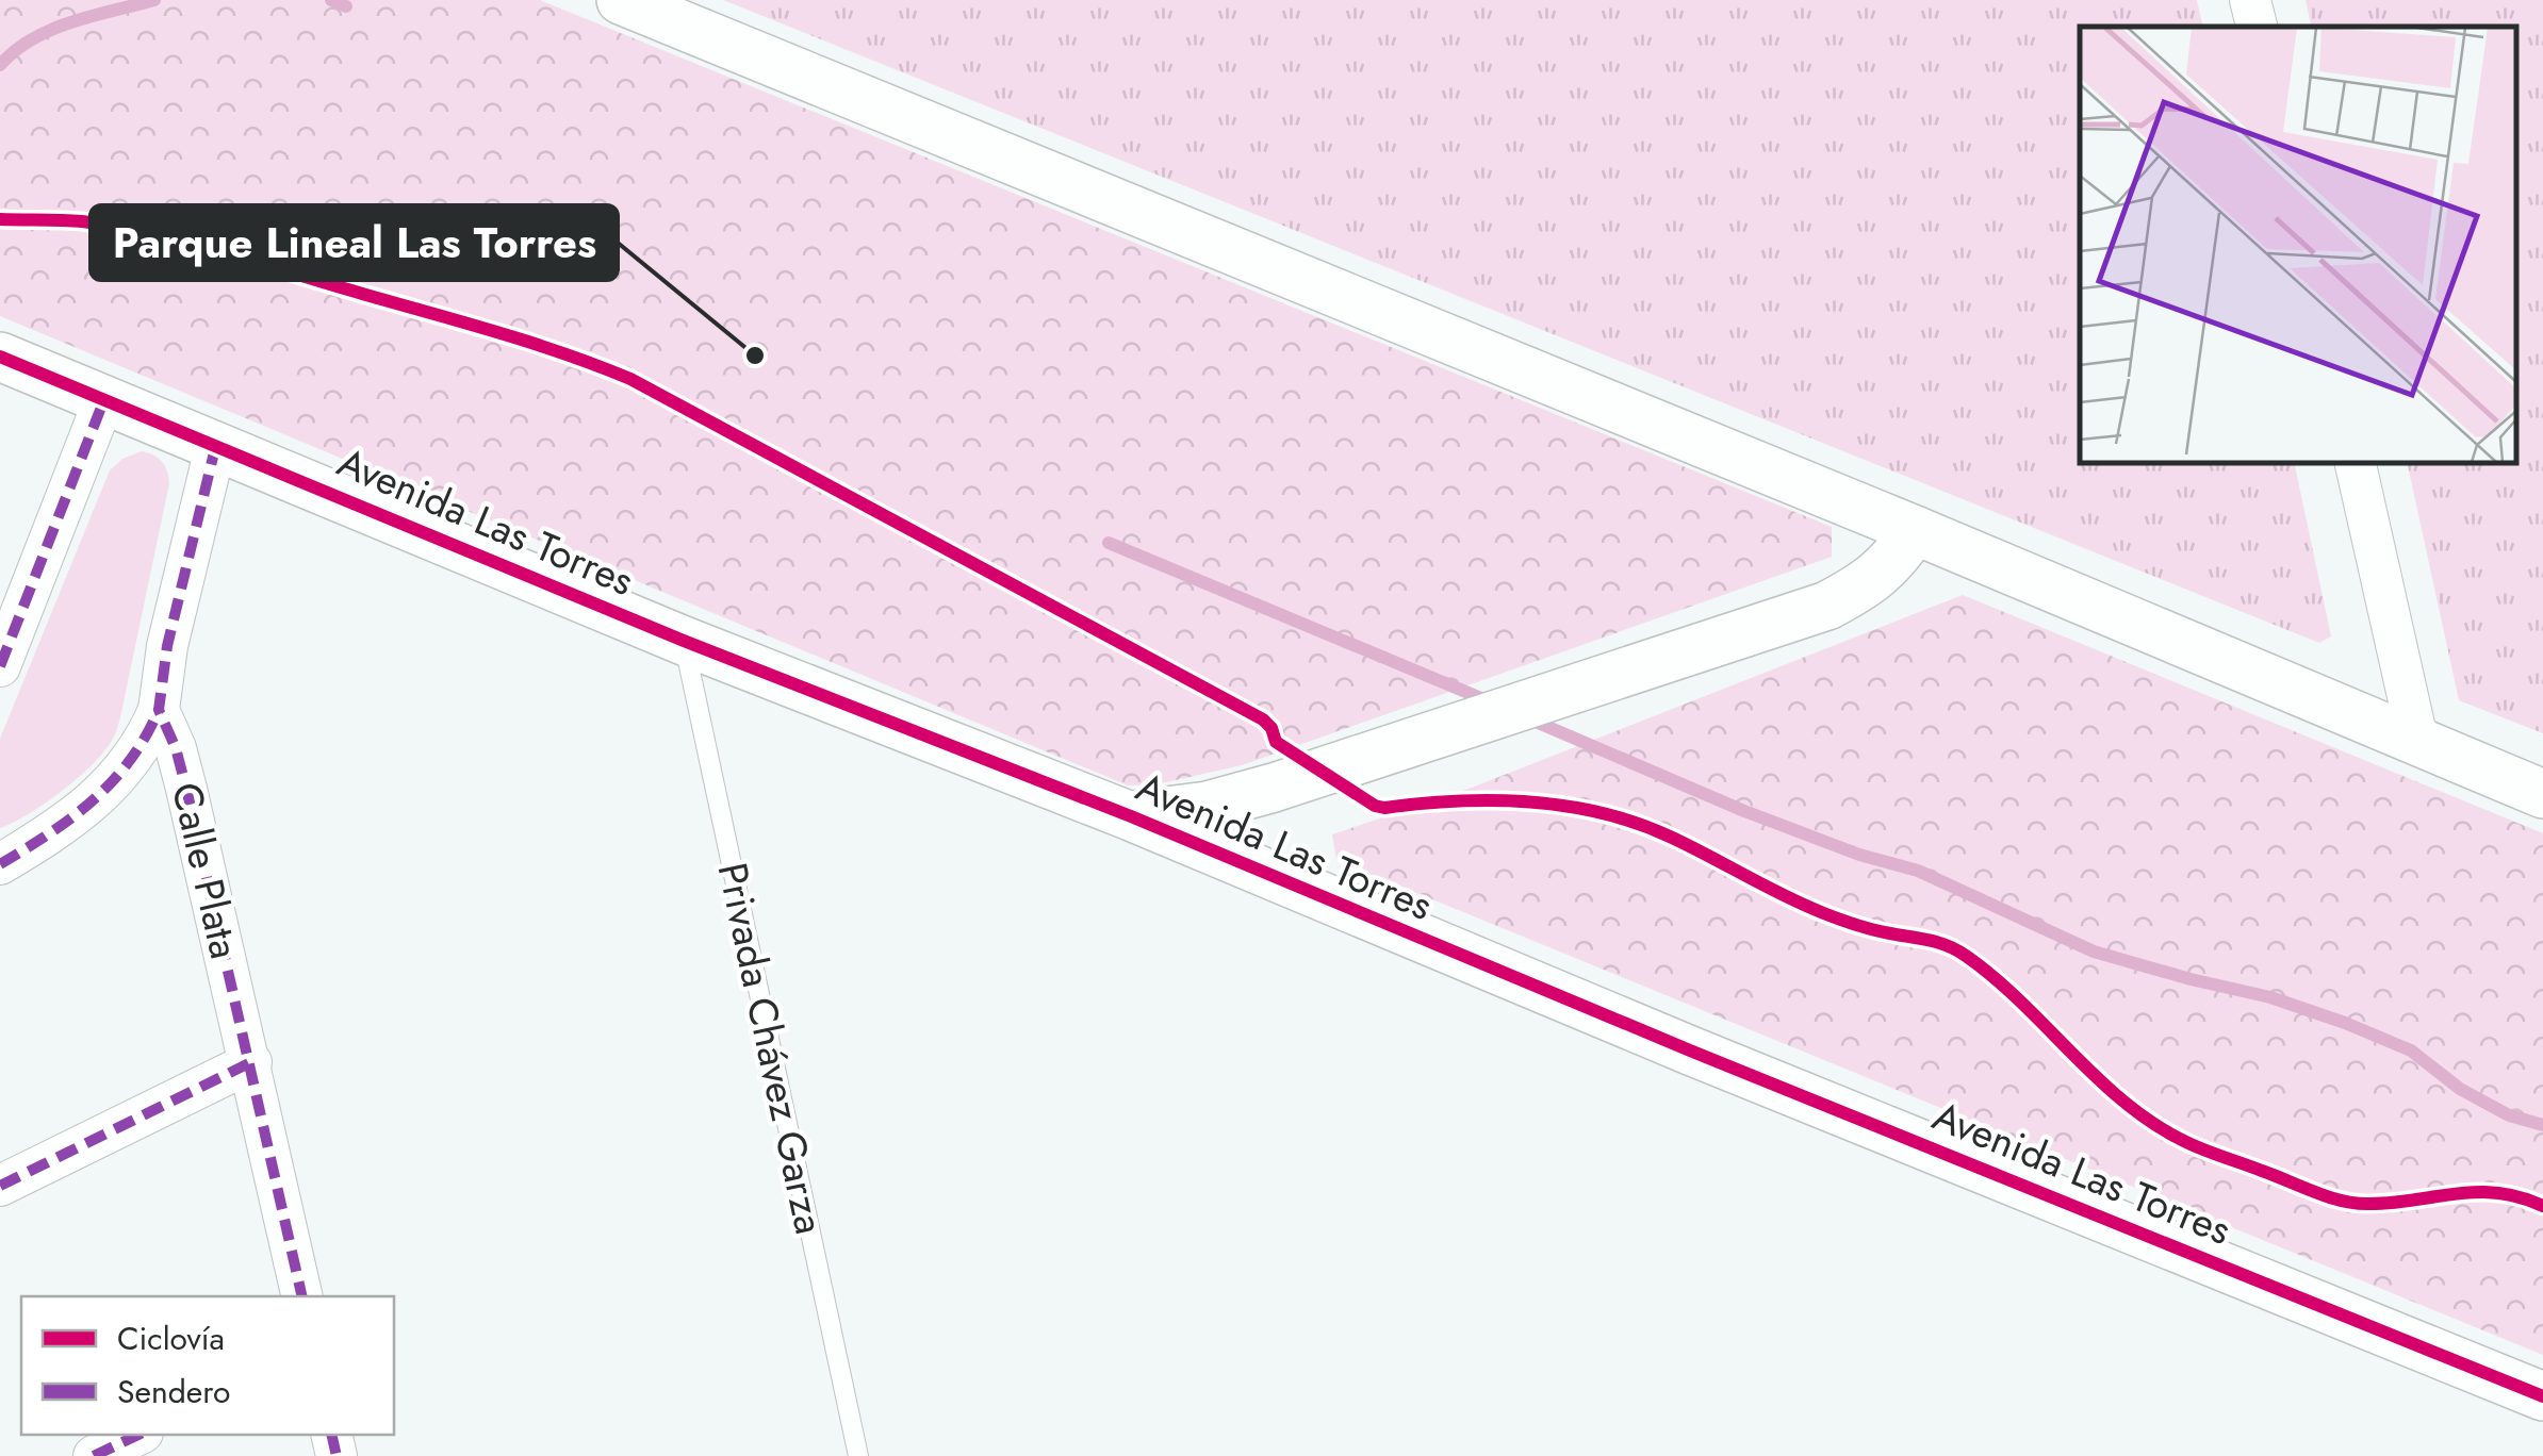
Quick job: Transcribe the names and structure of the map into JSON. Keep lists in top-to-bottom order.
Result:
{
  "streets": {
    "street": ["Avenida Las Torres", "Calle Plata"],
    "lane": ["Privada Chávez Garza"]
  },
  "crossings": [
    ["Avenida Las Torres", "Calle Plata"],
    ["Avenida Las Torres", "Privada Chávez Garza"]
  ],
  "places": ["Parque Lineal Las Torres"],
  "legend": ["Ciclovía", "Sendero"]
}
